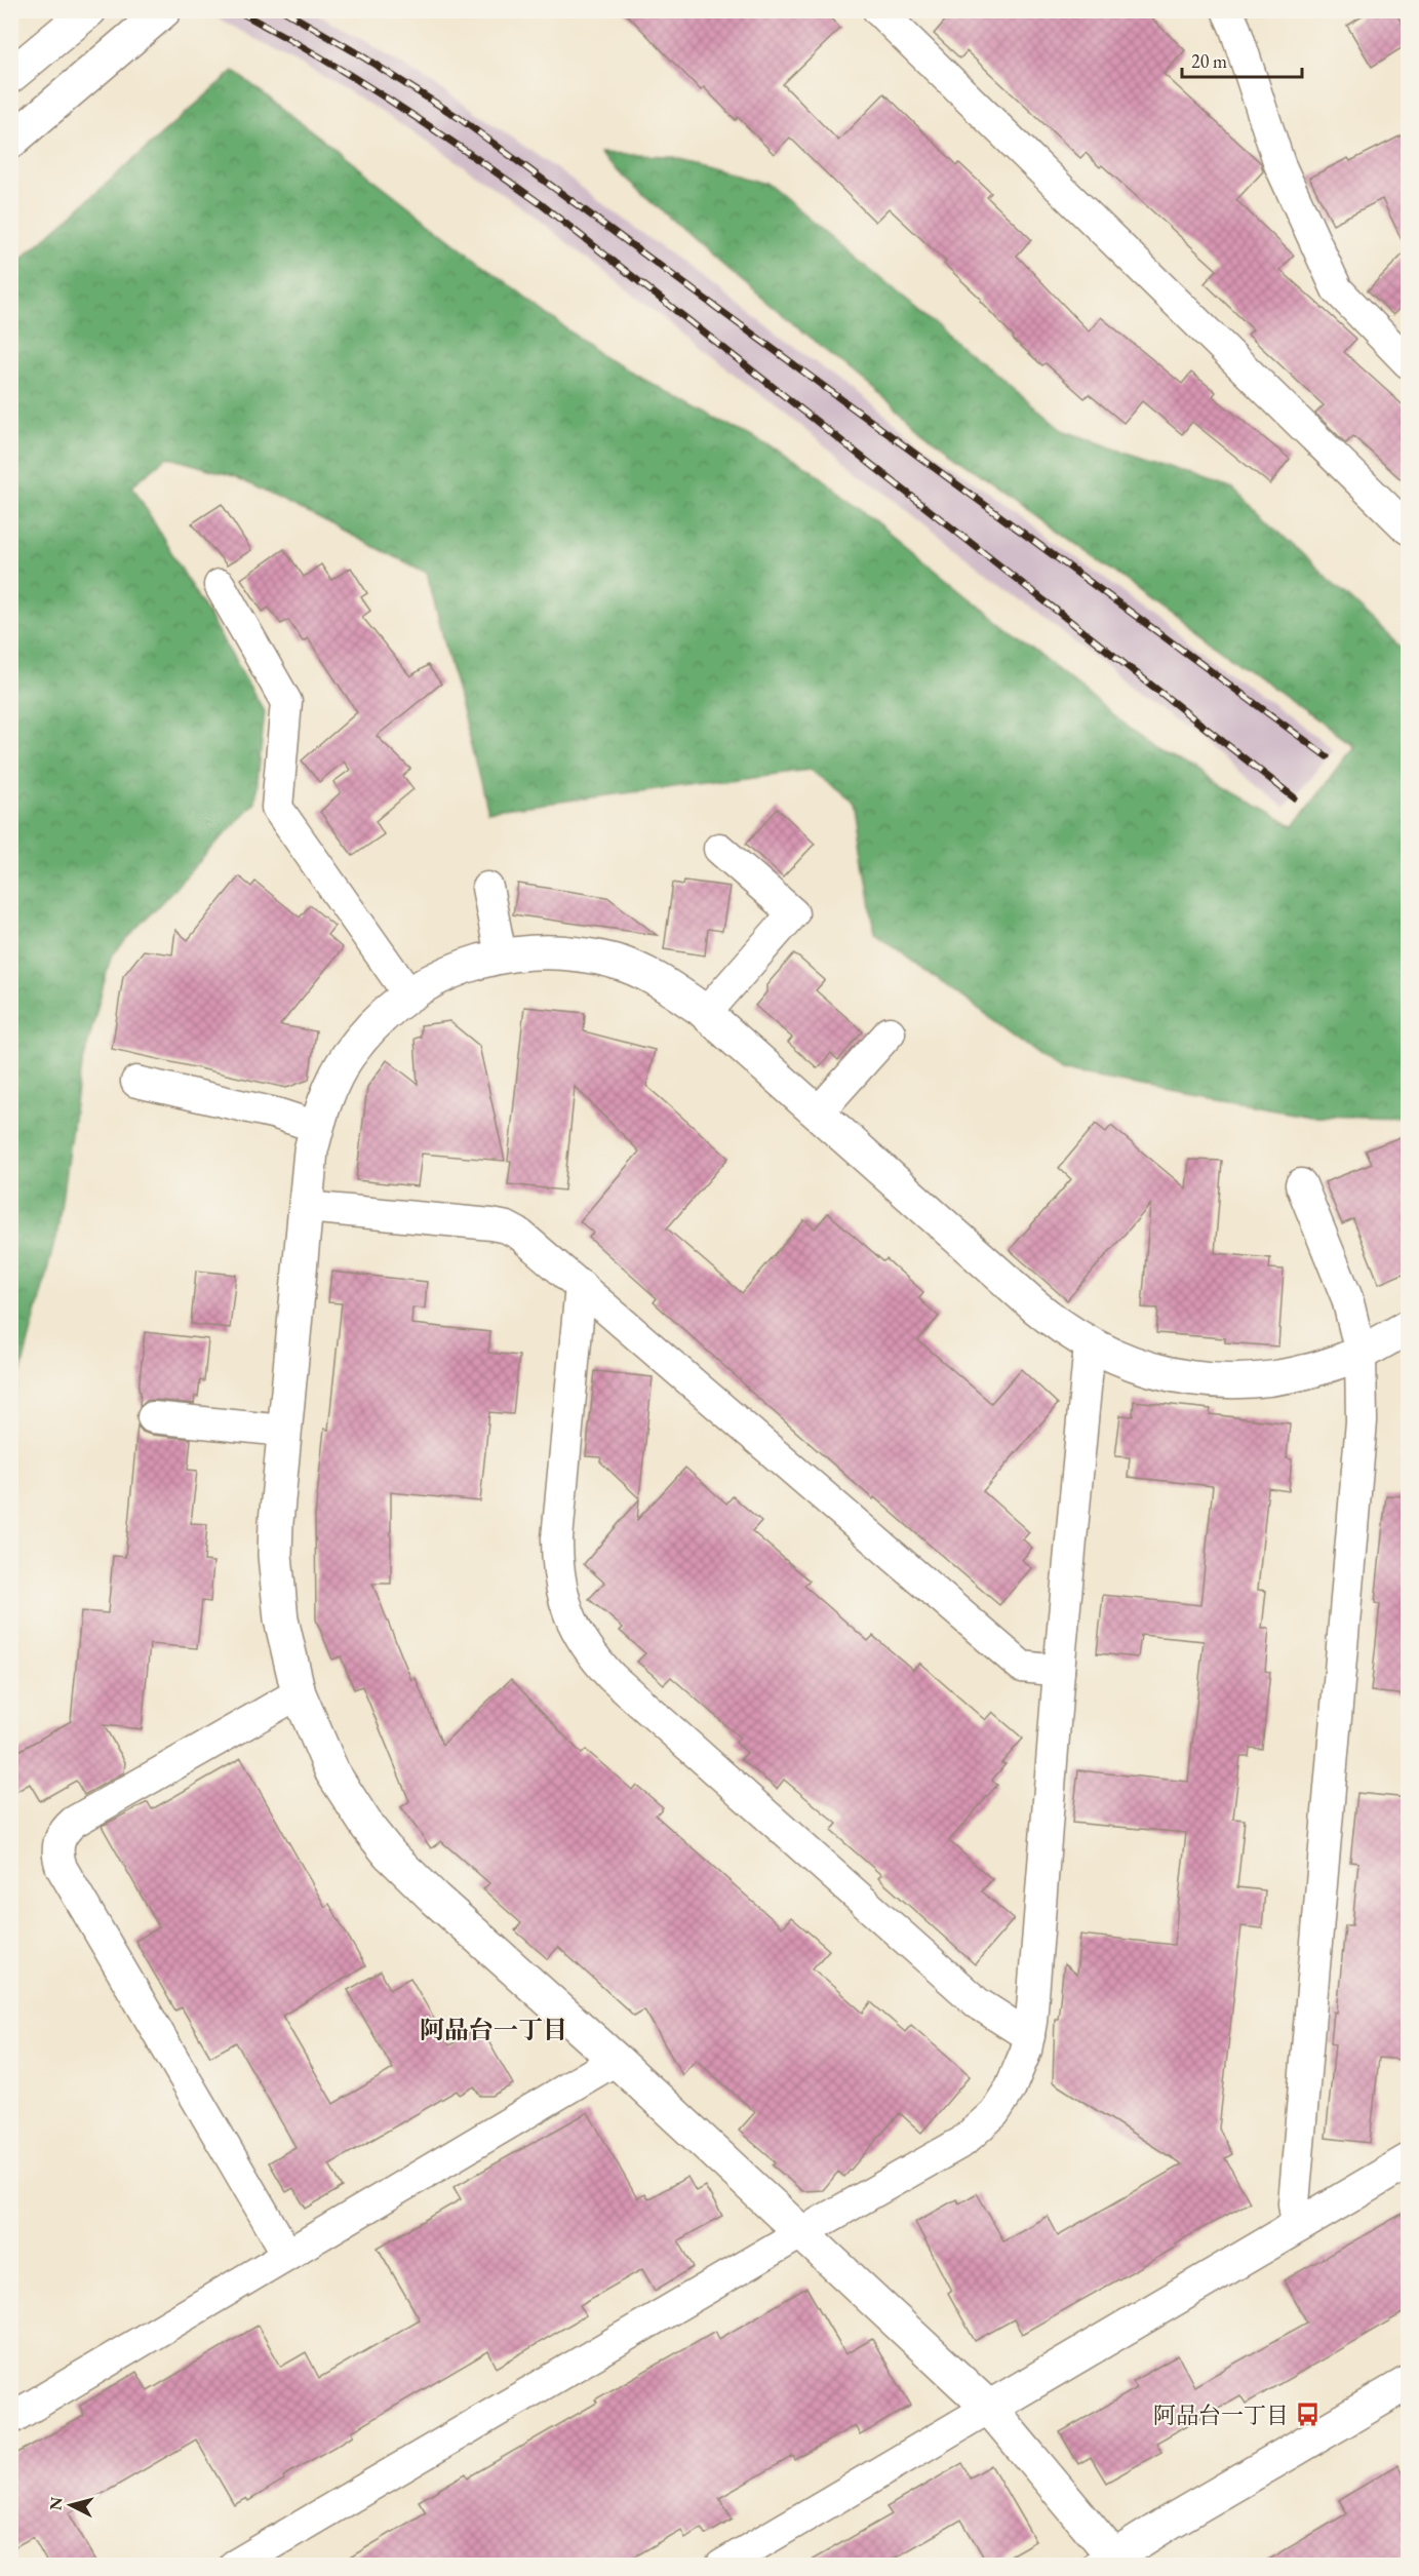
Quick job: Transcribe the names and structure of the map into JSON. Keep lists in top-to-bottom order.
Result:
{
  "districts": ["阿品台一丁目"],
  "places": {
    "bus stop": ["阿品台一丁目"]
  },
  "scale_bar": "20 m",
  "north": "left"
}
